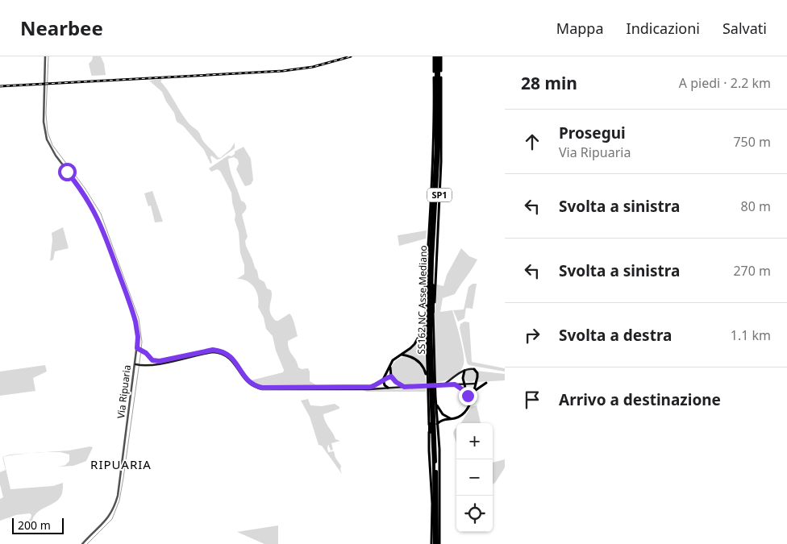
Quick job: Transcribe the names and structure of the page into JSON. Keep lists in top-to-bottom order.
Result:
{
  "streets": {
    "highway": ["SS162 NC Asse Mediano"],
    "main road": ["SP1"],
    "street": ["Via Ripuaria"]
  },
  "crossings": [
    ["SP1", "SS162 NC Asse Mediano"]
  ],
  "districts": ["RIPUARIA"],
  "scale_bar": "200 m",
  "page": {
    "header": "Nearbee",
    "nav": ["Mappa", "Indicazioni", "Salvati"],
    "heading": ["28 min", "A piedi · 2.2 km"],
    "list": [
      ["Prosegui", "Via Ripuaria", "750 m"],
      ["Svolta a sinistra", "80 m"],
      ["Svolta a sinistra", "270 m"],
      ["Svolta a destra", "1.1 km"],
      "Arrivo a destinazione"
    ],
    "map_buttons": ["+", "−"],
    "scale": "200 m"
  }
}
